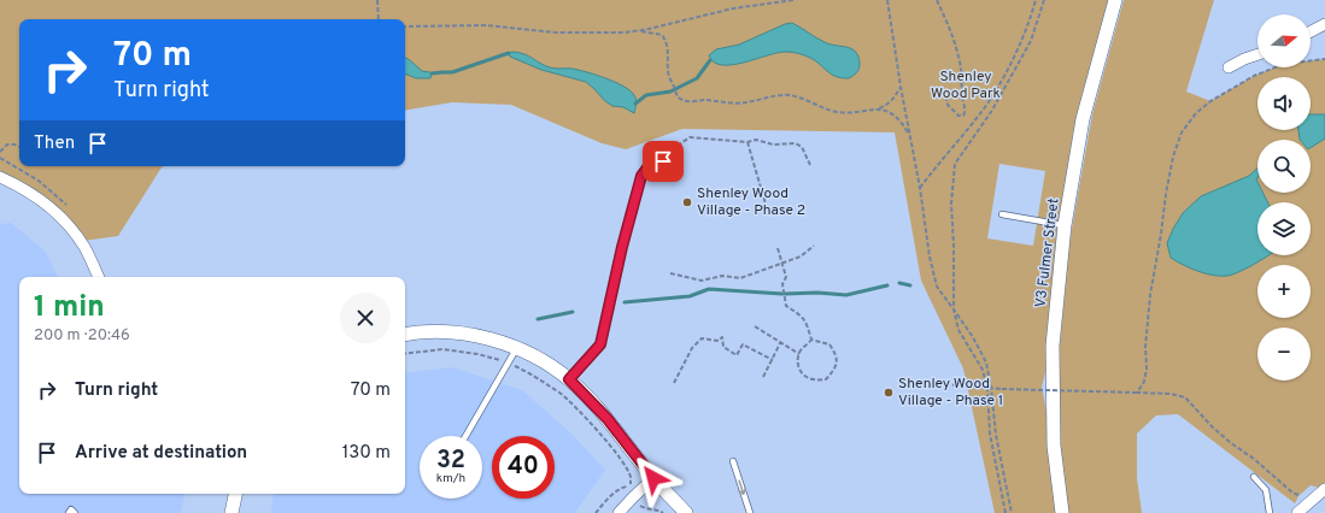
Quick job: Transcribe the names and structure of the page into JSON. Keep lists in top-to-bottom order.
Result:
{
  "streets": {
    "street": ["V3 Fulmer Street"]
  },
  "parks": ["Shenley Wood Park"],
  "places": ["Shenley Wood Village - Phase 2", "Shenley Wood Village - Phase 1"],
  "north": "right",
  "page": {
    "map_buttons": ["+", "−"],
    "turn": ["70 m", "Turn right"],
    "then": "Then",
    "heading": ["1 min", "200 m · 20:46"],
    "list": [
      {
        "name": "Turn right",
        "value": "70 m"
      },
      {
        "name": "Arrive at destination",
        "value": "130 m"
      }
    ],
    "speed": "32 km/h",
    "limit": "40"
  }
}
